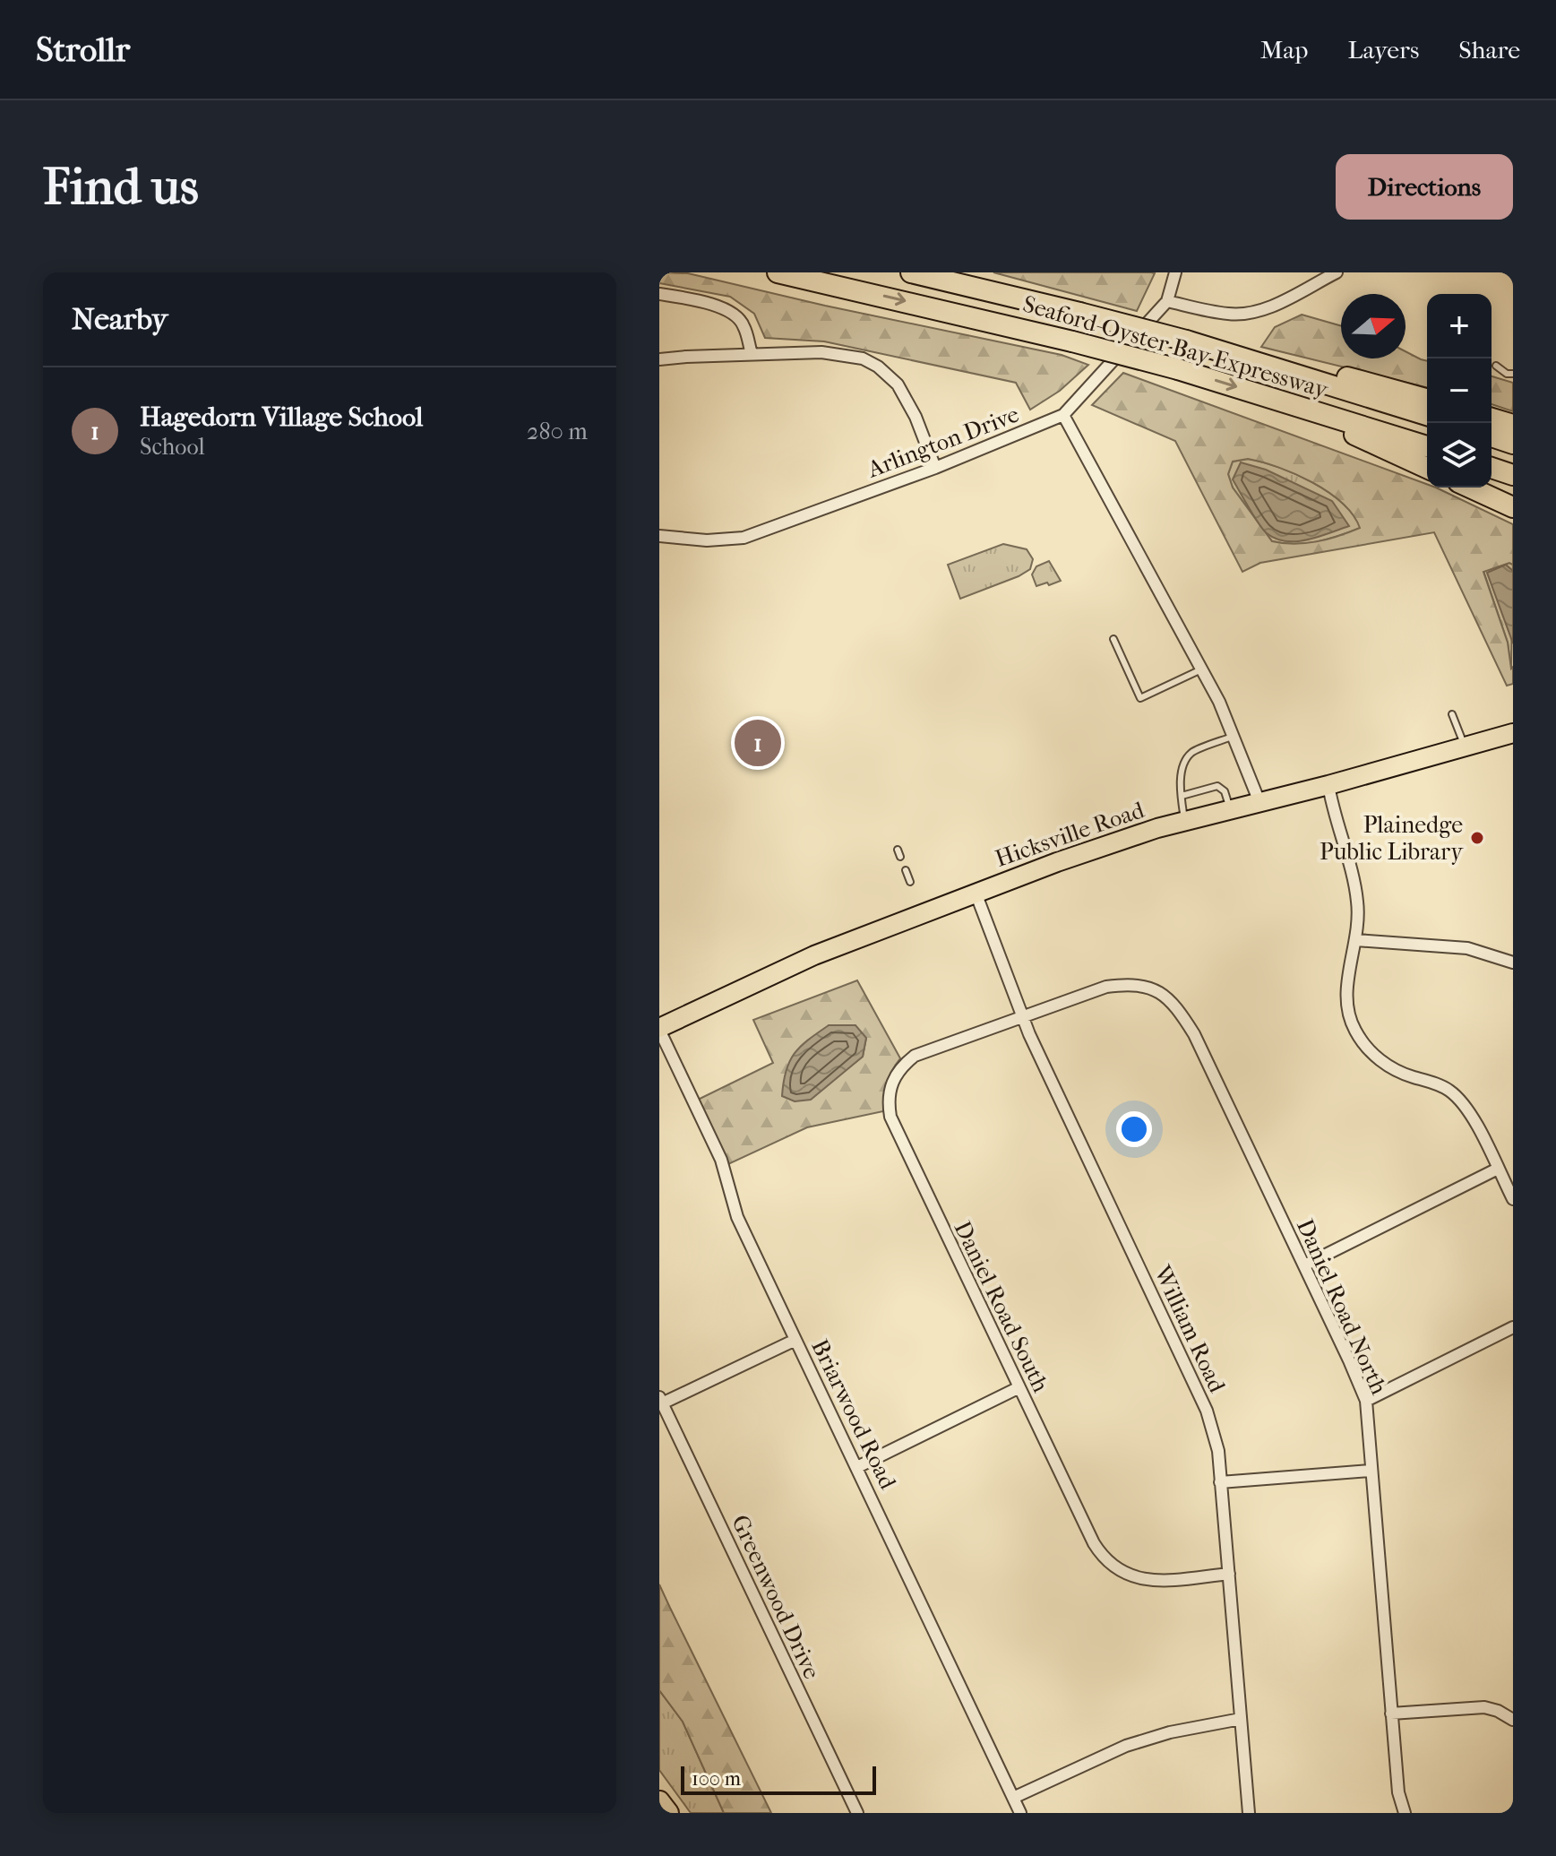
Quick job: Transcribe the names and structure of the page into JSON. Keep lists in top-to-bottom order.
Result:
{
  "streets": {
    "highway": ["Seaford-Oyster Bay Expressway"],
    "main road": ["Hicksville Road"],
    "street": [
      "Arlington Drive",
      "Daniel Road South",
      "Daniel Road North",
      "William Road",
      "Briarwood Road",
      "Greenwood Drive"
    ]
  },
  "crossings": [
    ["Hicksville Road", "William Road"],
    ["Hicksville Road", "Briarwood Road"],
    ["Daniel Road South", "William Road"]
  ],
  "places": ["Plainedge Public Library"],
  "scale_bar": "100 m",
  "north": "right",
  "page": {
    "header": "Strollr",
    "nav": ["Map", "Layers", "Share"],
    "buttons": "Directions",
    "title": "Find us",
    "heading": "Nearby",
    "map_buttons": ["+", "−"],
    "list": [
      {
        "mark": "1",
        "name": "Hagedorn Village School",
        "note": "School",
        "value": "280 m"
      }
    ],
    "pins": "1",
    "scale": "100 m"
  }
}
